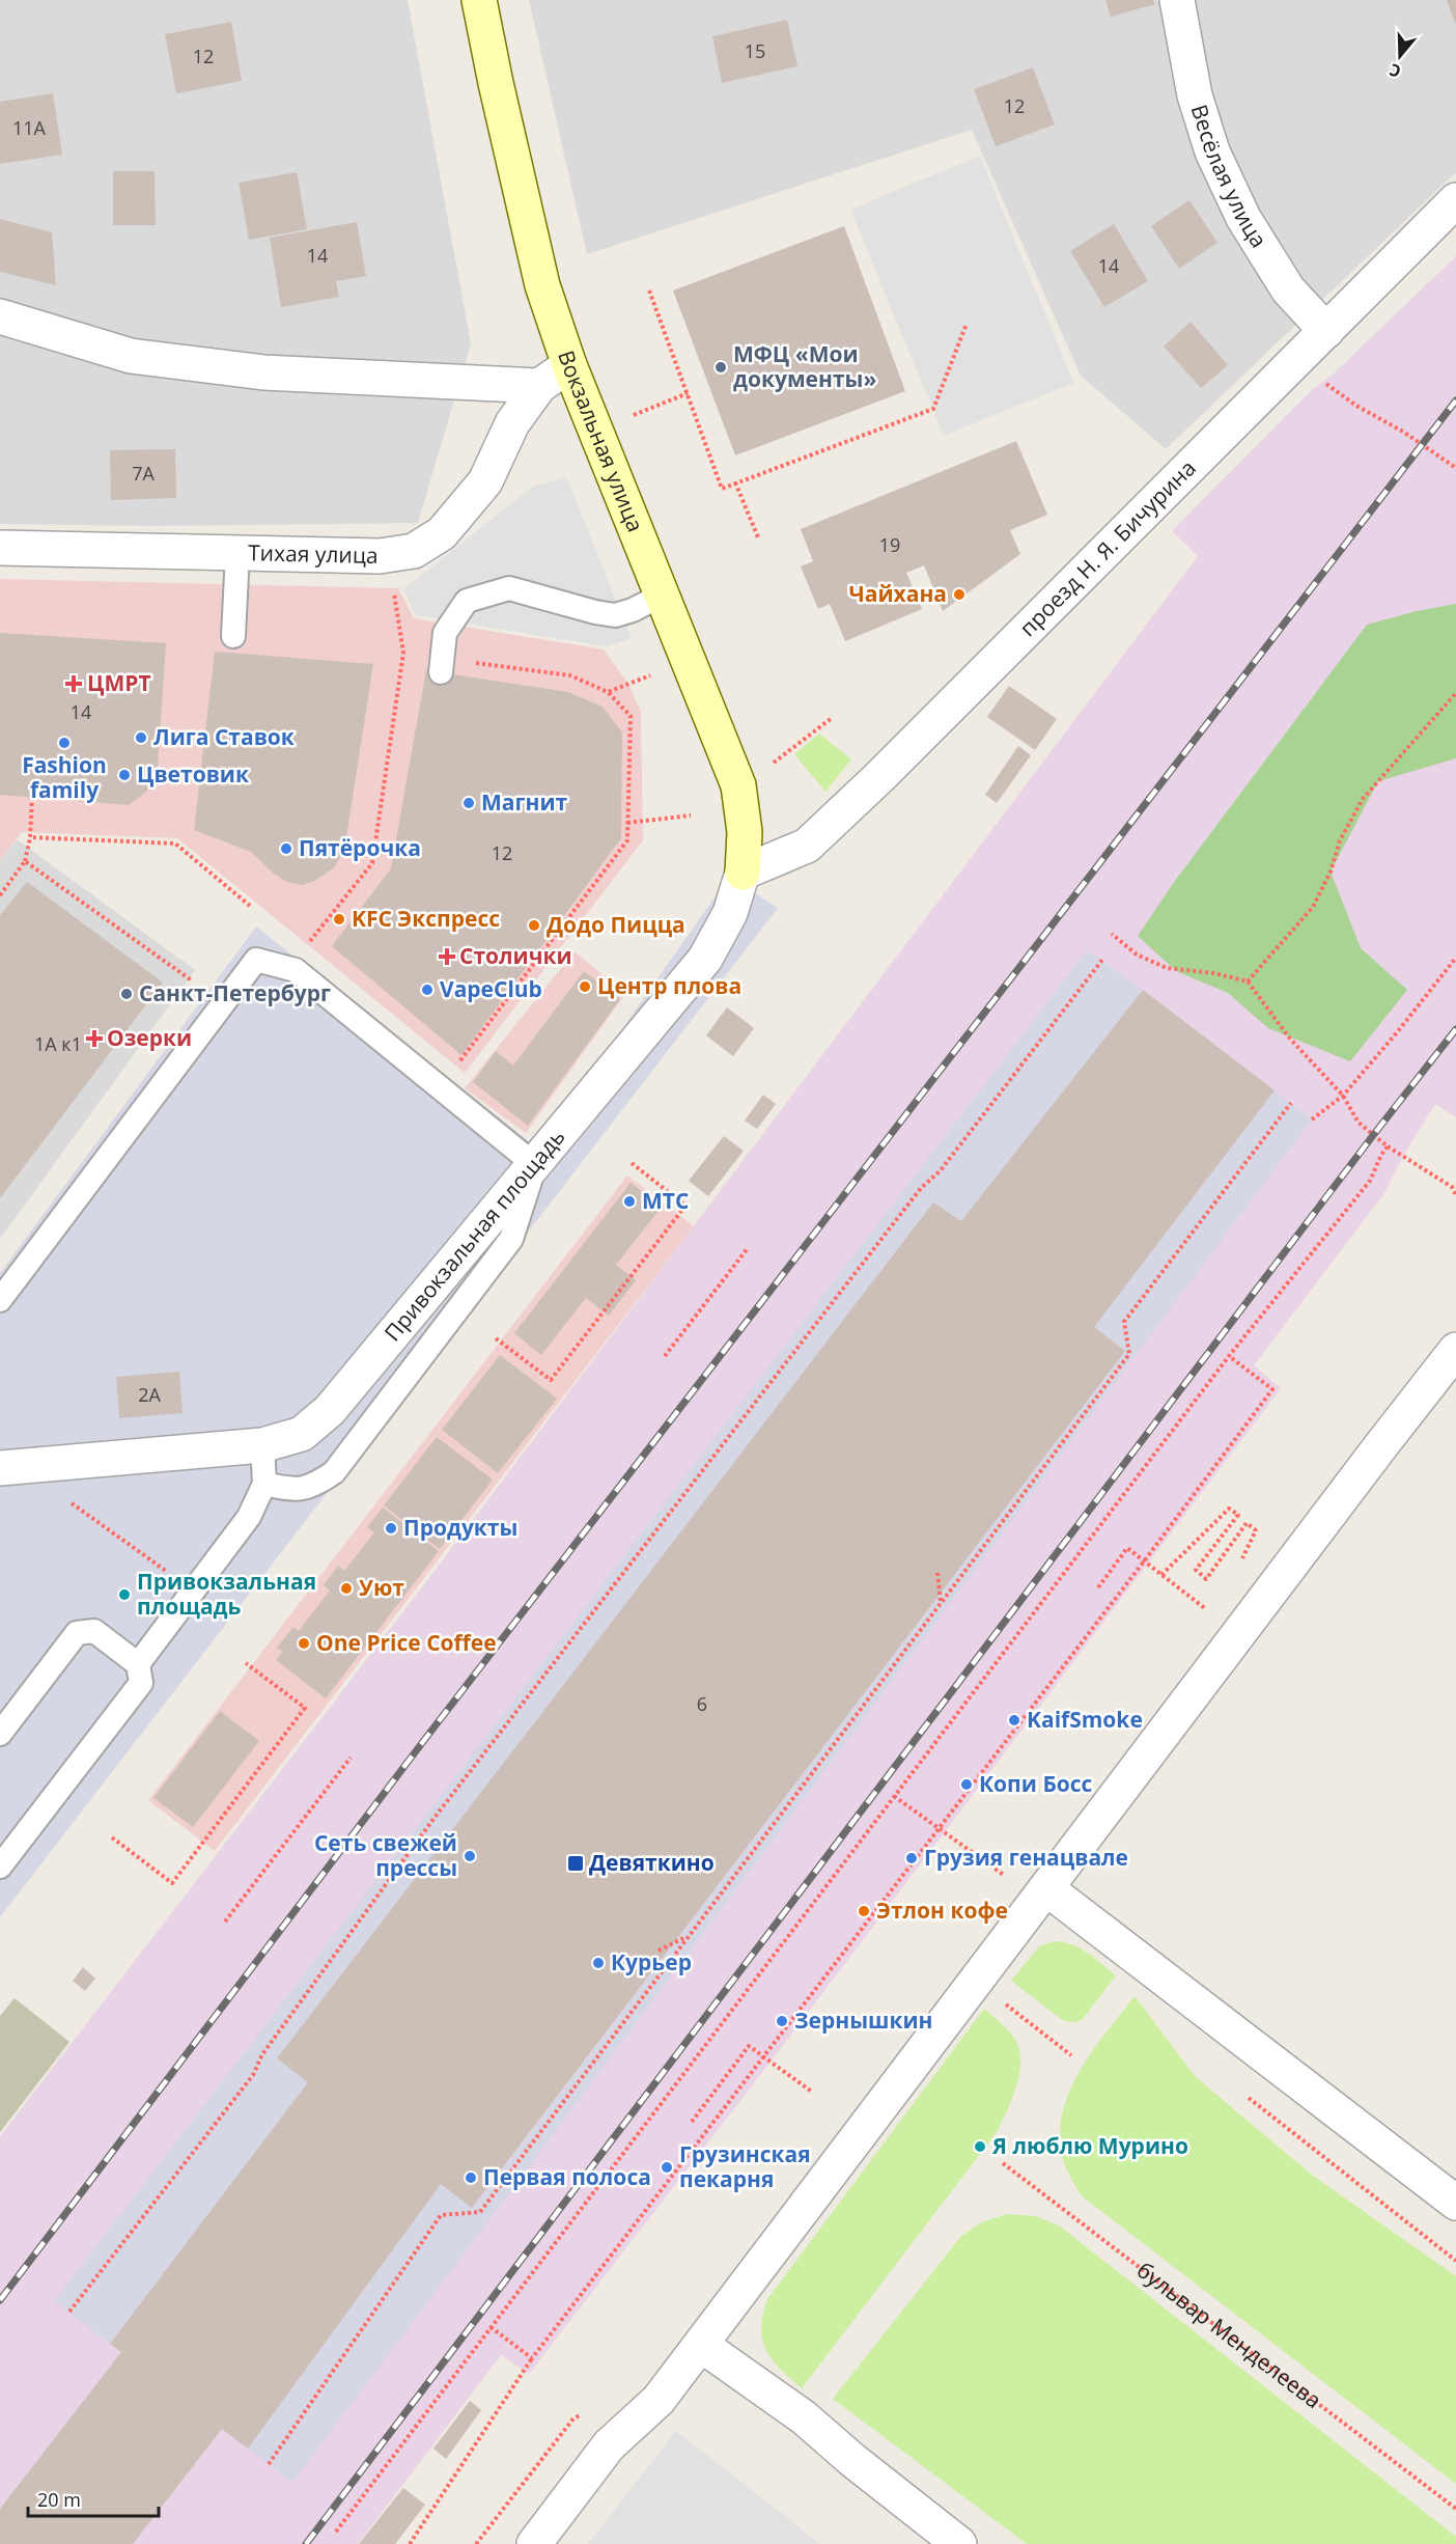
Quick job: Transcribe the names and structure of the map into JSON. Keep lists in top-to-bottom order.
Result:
{
  "streets": {
    "street": [
      "Весёлая улица",
      "Вокзальная улица",
      "проезд Н. Я. Бичурина",
      "Тихая улица",
      "Привокзальная площадь"
    ],
    "path": ["бульвар Менделеева"]
  },
  "crossings": [
    ["Весёлая улица", "проезд Н. Я. Бичурина"],
    ["Вокзальная улица", "проезд Н. Я. Бичурина"],
    ["Вокзальная улица", "Тихая улица"],
    ["Вокзальная улица", "Привокзальная площадь"],
    ["проезд Н. Я. Бичурина", "Привокзальная площадь"]
  ],
  "places": {
    "other": [
      "МФЦ «Мои документы»",
      "Чайхана",
      "Лига Ставок",
      "Fashion family",
      "Цветовик",
      "Магнит",
      "Пятёрочка",
      "KFC Экспресс",
      "Додо Пицца",
      "Центр плова",
      "VapeClub",
      "Санкт-Петербург",
      "МТС",
      "Продукты",
      "Уют",
      "Привокзальная площадь",
      "One Price Coffee",
      "KaifSmoke",
      "Копи Босс",
      "Сеть свежей прессы",
      "Грузия генацвале",
      "Этлон кофе",
      "Курьер",
      "Зернышкин",
      "Я люблю Мурино",
      "Грузинская пекарня",
      "Первая полоса"
    ],
    "health": ["ЦМРТ", "Столички", "Озерки"],
    "transit": ["Девяткино"]
  },
  "house_numbers": [
    "15",
    "12",
    "12",
    "11А",
    "14",
    "14",
    "7А",
    "19",
    "14",
    "12",
    "1А к1",
    "2A",
    "6"
  ],
  "scale_bar": "20 m",
  "north": "bottom"
}
